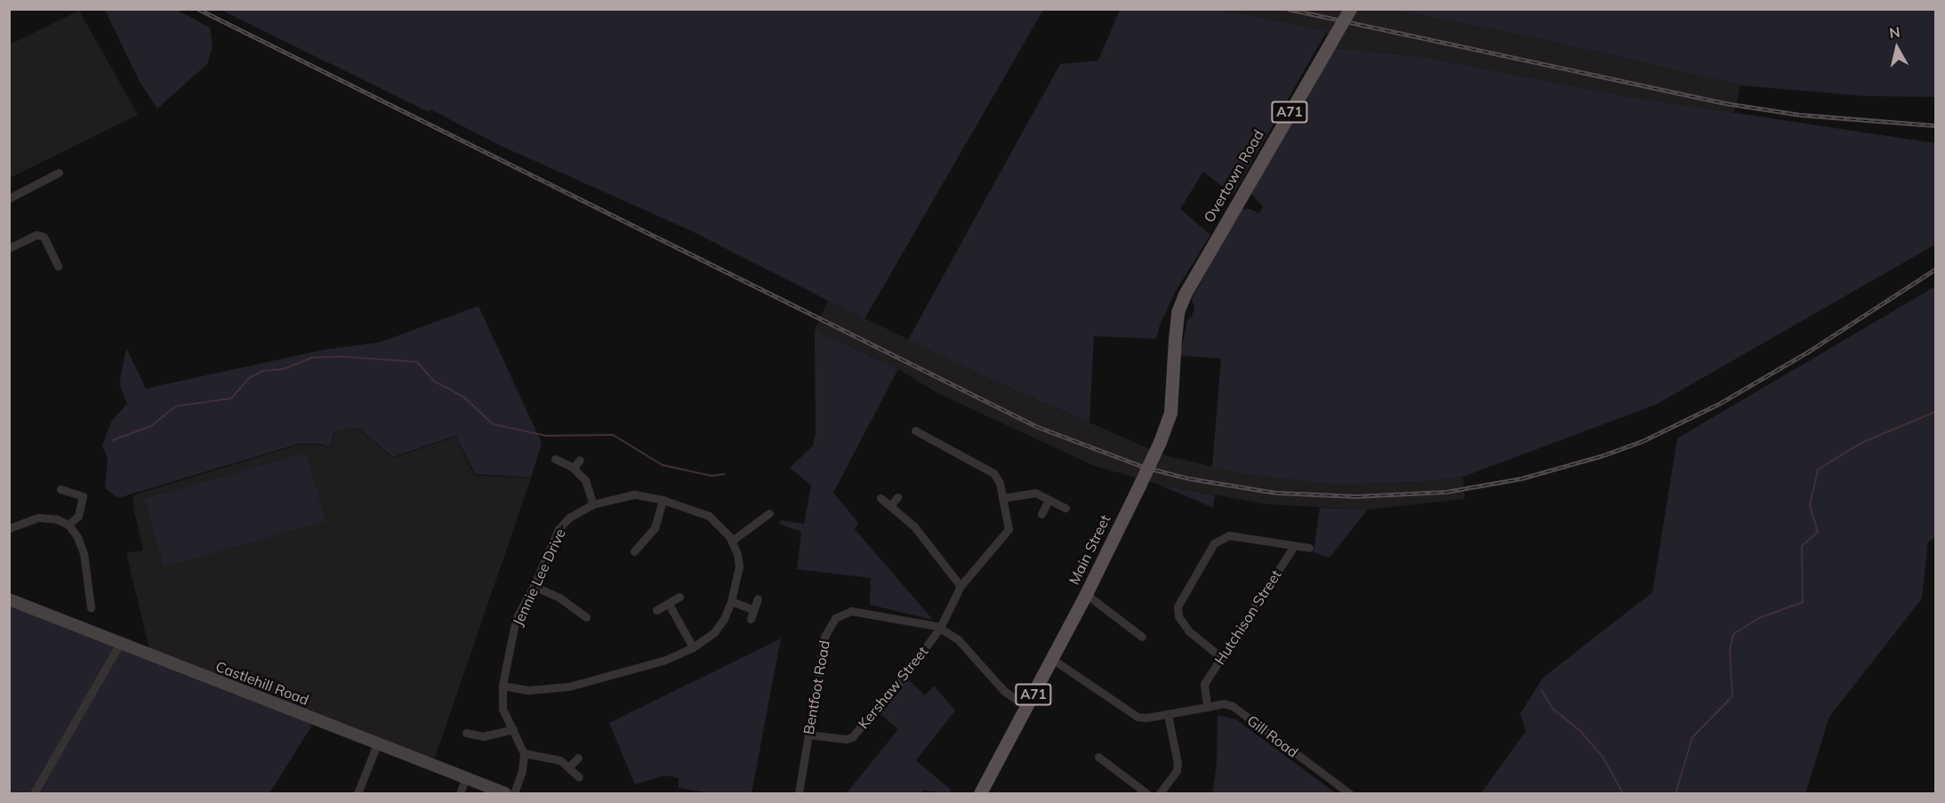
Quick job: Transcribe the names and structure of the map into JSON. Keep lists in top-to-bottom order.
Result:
{
  "streets": {
    "main road": [
      "A71",
      "Overtown Road",
      "Main Street",
      "Castlehill Road"
    ],
    "street": [
      "Jennie Lee Drive",
      "Hutchison Street",
      "Bentfoot Road",
      "Kershaw Street",
      "Gill Road"
    ]
  },
  "crossings": [
    ["Overtown Road", "Main Street"],
    ["Main Street", "Bentfoot Road"],
    ["Main Street", "Gill Road"],
    ["Hutchison Street", "Gill Road"],
    ["Bentfoot Road", "Kershaw Street"]
  ],
  "north": "top"
}
